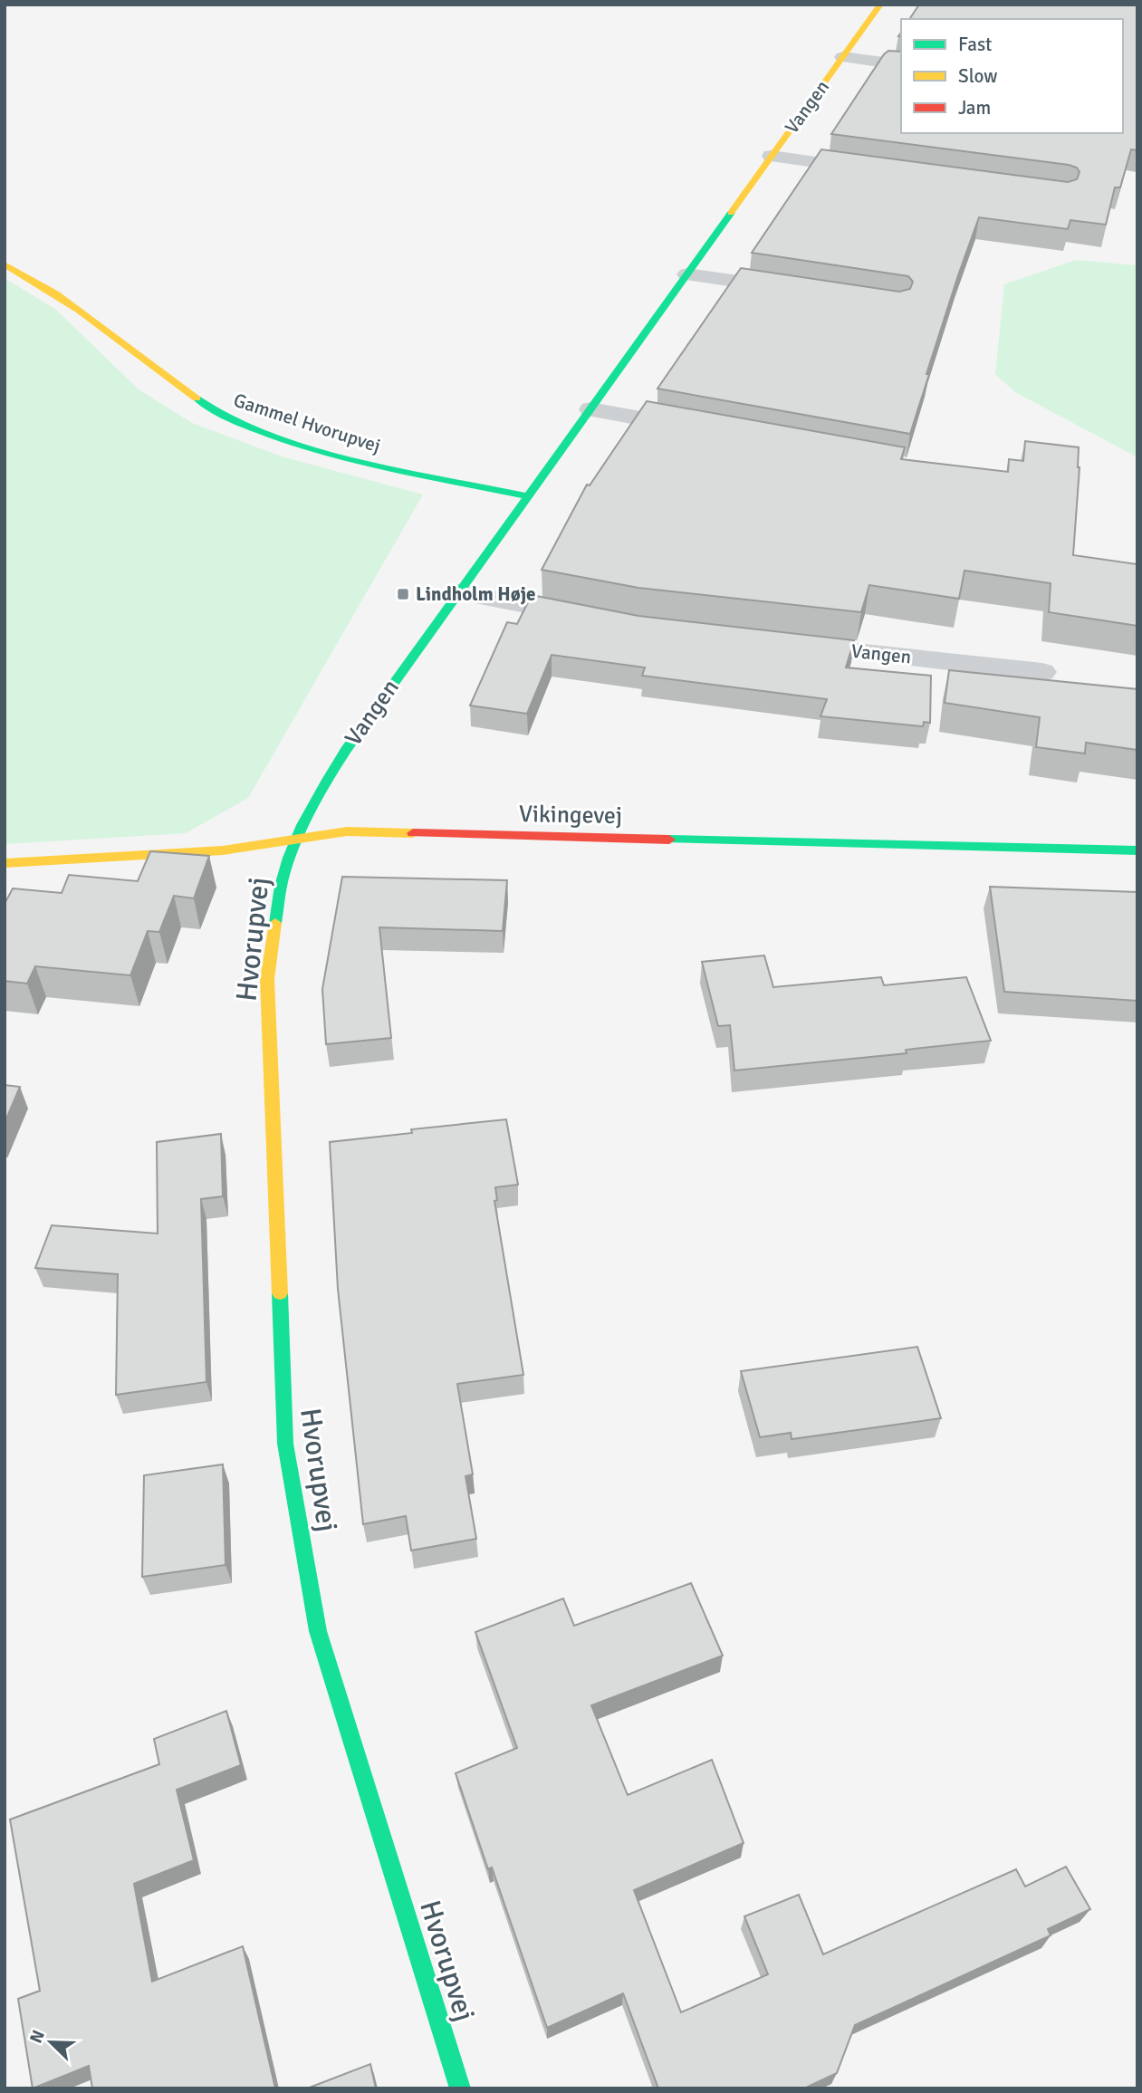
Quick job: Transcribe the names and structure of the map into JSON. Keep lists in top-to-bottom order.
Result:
{
  "streets": {
    "street": [
      "Vangen",
      "Gammel Hvorupvej",
      "Vikingevej",
      "Hvorupvej"
    ]
  },
  "crossings": [
    ["Vangen", "Gammel Hvorupvej"],
    ["Vangen", "Vikingevej"],
    ["Vangen", "Hvorupvej"],
    ["Vikingevej", "Hvorupvej"]
  ],
  "places": {
    "transit": ["Lindholm Høje"]
  },
  "legend": ["Fast", "Slow", "Jam"],
  "north": "top left"
}
